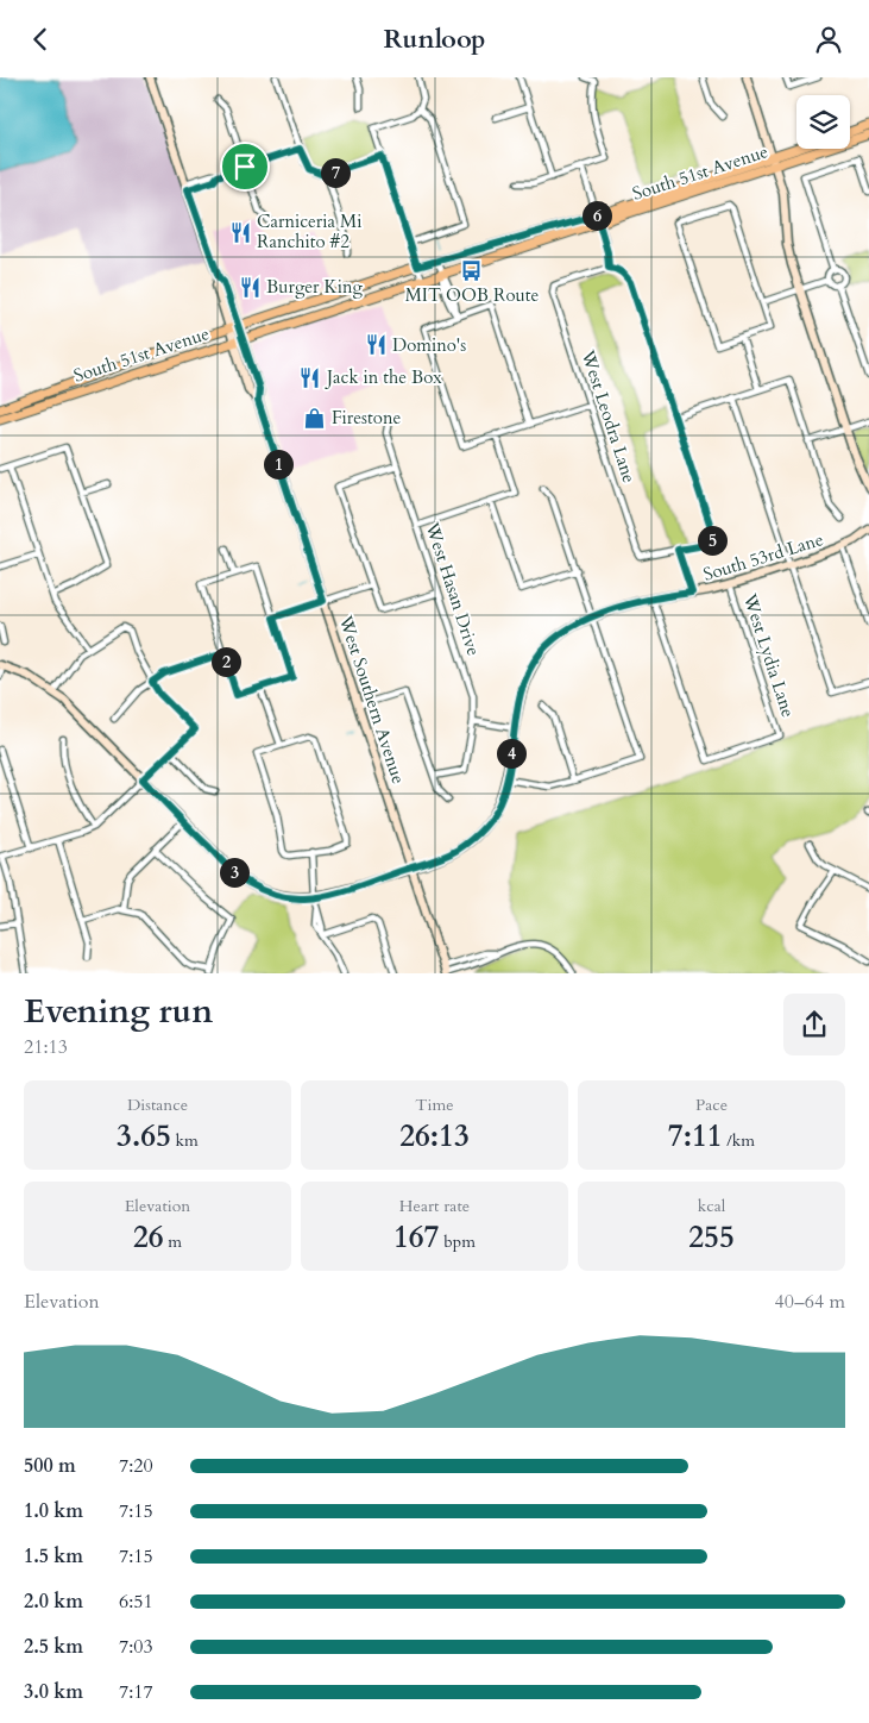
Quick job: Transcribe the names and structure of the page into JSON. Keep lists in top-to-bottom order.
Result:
{
  "streets": {
    "main road": ["South 51st Avenue"],
    "street": [
      "West Leodra Lane",
      "South 53rd Lane",
      "West Hasan Drive",
      "West Lydia Lane",
      "West Southern Avenue"
    ]
  },
  "crossings": [
    ["South 51st Avenue", "West Southern Avenue"],
    ["South 53rd Lane", "West Lydia Lane"],
    ["South 53rd Lane", "West Southern Avenue"]
  ],
  "places": {
    "restaurant": [
      "Carniceria Mi Ranchito #2",
      "Burger King",
      "Domino's",
      "Jack in the Box"
    ],
    "bus stop": ["MIT OOB Route"],
    "shop": ["Firestone"]
  },
  "page": {
    "header": "Runloop",
    "pins": [
      "7",
      "6",
      "1",
      "5",
      "2",
      "4",
      "3"
    ],
    "heading": ["Evening run", "21:13"],
    "stats": [
      ["Distance", "3.65 km"],
      ["Time", "26:13"],
      ["Pace", "7:11 /km"],
      ["Elevation", "26 m"],
      ["Heart rate", "167 bpm"],
      ["kcal", "255"]
    ],
    "chart": ["Elevation", "40–64 m"],
    "list": [
      {
        "name": "500 m",
        "note": "7:20"
      },
      {
        "name": "1.0 km",
        "note": "7:15"
      },
      {
        "name": "1.5 km",
        "note": "7:15"
      },
      {
        "name": "2.0 km",
        "note": "6:51"
      },
      {
        "name": "2.5 km",
        "note": "7:03"
      },
      {
        "name": "3.0 km",
        "note": "7:17"
      }
    ]
  }
}
